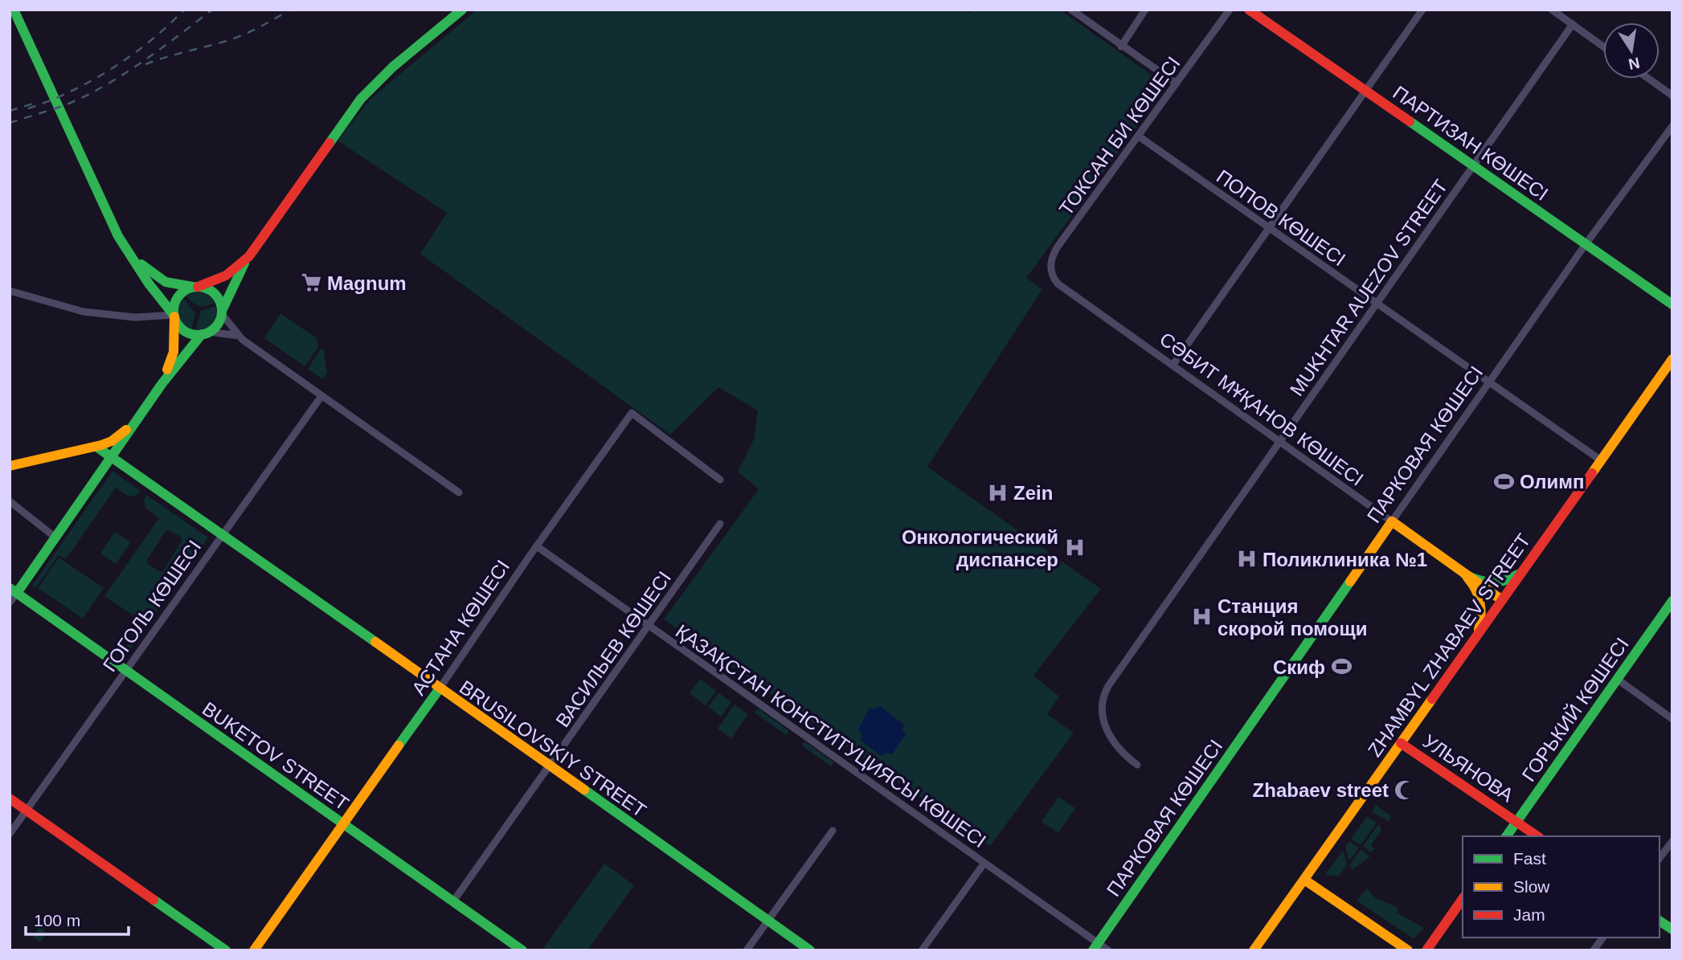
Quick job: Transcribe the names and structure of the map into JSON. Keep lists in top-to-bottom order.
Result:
{
  "streets": {
    "main road": [
      "ПАРТИЗАН КӨШЕСІ",
      "СӘБИТ МҰҚАНОВ КӨШЕСІ",
      "ПАРКОВАЯ КӨШЕСІ",
      "АСТАНА КӨШЕСІ",
      "ZHAMBYL ZHABAEV STREET",
      "ГОРЬКИЙ КӨШЕСІ",
      "BRUSILOVSKIY STREET",
      "BUKETOV STREET",
      "УЛЬЯНОВА"
    ],
    "street": [
      "ТОКСАН БИ КӨШЕСІ",
      "ПОПОВ КӨШЕСІ",
      "MUKHTAR AUEZOV STREET",
      "ГОГОЛЬ КӨШЕСІ",
      "ВАСИЛЬЕВ КӨШЕСІ",
      "ҚАЗАҚСТАН КОНСТИТУЦИЯСЫ КӨШЕСІ"
    ]
  },
  "crossings": [
    ["ТОКСАН БИ КӨШЕСІ", "ПОПОВ КӨШЕСІ"],
    ["ТОКСАН БИ КӨШЕСІ", "СӘБИТ МҰҚАНОВ КӨШЕСІ"],
    ["ПАРТИЗАН КӨШЕСІ", "MUKHTAR AUEZOV STREET"],
    ["ПАРТИЗАН КӨШЕСІ", "ПАРКОВАЯ КӨШЕСІ"],
    ["ПОПОВ КӨШЕСІ", "MUKHTAR AUEZOV STREET"],
    ["ПОПОВ КӨШЕСІ", "ПАРКОВАЯ КӨШЕСІ"],
    ["ПОПОВ КӨШЕСІ", "ZHAMBYL ZHABAEV STREET"],
    ["MUKHTAR AUEZOV STREET", "СӘБИТ МҰҚАНОВ КӨШЕСІ"],
    ["СӘБИТ МҰҚАНОВ КӨШЕСІ", "ПАРКОВАЯ КӨШЕСІ"],
    ["СӘБИТ МҰҚАНОВ КӨШЕСІ", "ZHAMBYL ZHABAEV STREET"],
    ["ПАРКОВАЯ КӨШЕСІ", "ҚАЗАҚСТАН КОНСТИТУЦИЯСЫ КӨШЕСІ"],
    ["ГОГОЛЬ КӨШЕСІ", "BRUSILOVSKIY STREET"],
    ["ГОГОЛЬ КӨШЕСІ", "BUKETOV STREET"],
    ["АСТАНА КӨШЕСІ", "ҚАЗАҚСТАН КОНСТИТУЦИЯСЫ КӨШЕСІ"],
    ["АСТАНА КӨШЕСІ", "BRUSILOVSKIY STREET"],
    ["АСТАНА КӨШЕСІ", "BUKETOV STREET"],
    ["ZHAMBYL ZHABAEV STREET", "УЛЬЯНОВА"],
    ["ВАСИЛЬЕВ КӨШЕСІ", "ҚАЗАҚСТАН КОНСТИТУЦИЯСЫ КӨШЕСІ"],
    ["ВАСИЛЬЕВ КӨШЕСІ", "BRUSILOVSKIY STREET"],
    ["ВАСИЛЬЕВ КӨШЕСІ", "BUKETOV STREET"],
    ["ГОРЬКИЙ КӨШЕСІ", "УЛЬЯНОВА"]
  ],
  "places": {
    "supermarket": ["Magnum"],
    "sports": ["Олимп", "Скиф"],
    "hospital": [
      "Zein",
      "Онкологический диспансер",
      "Поликлиника №1",
      "Станция скорой помощи"
    ],
    "mosque": ["Zhabaev street"]
  },
  "legend": ["Fast", "Slow", "Jam"],
  "scale_bar": "100 m",
  "north": "bottom"
}
